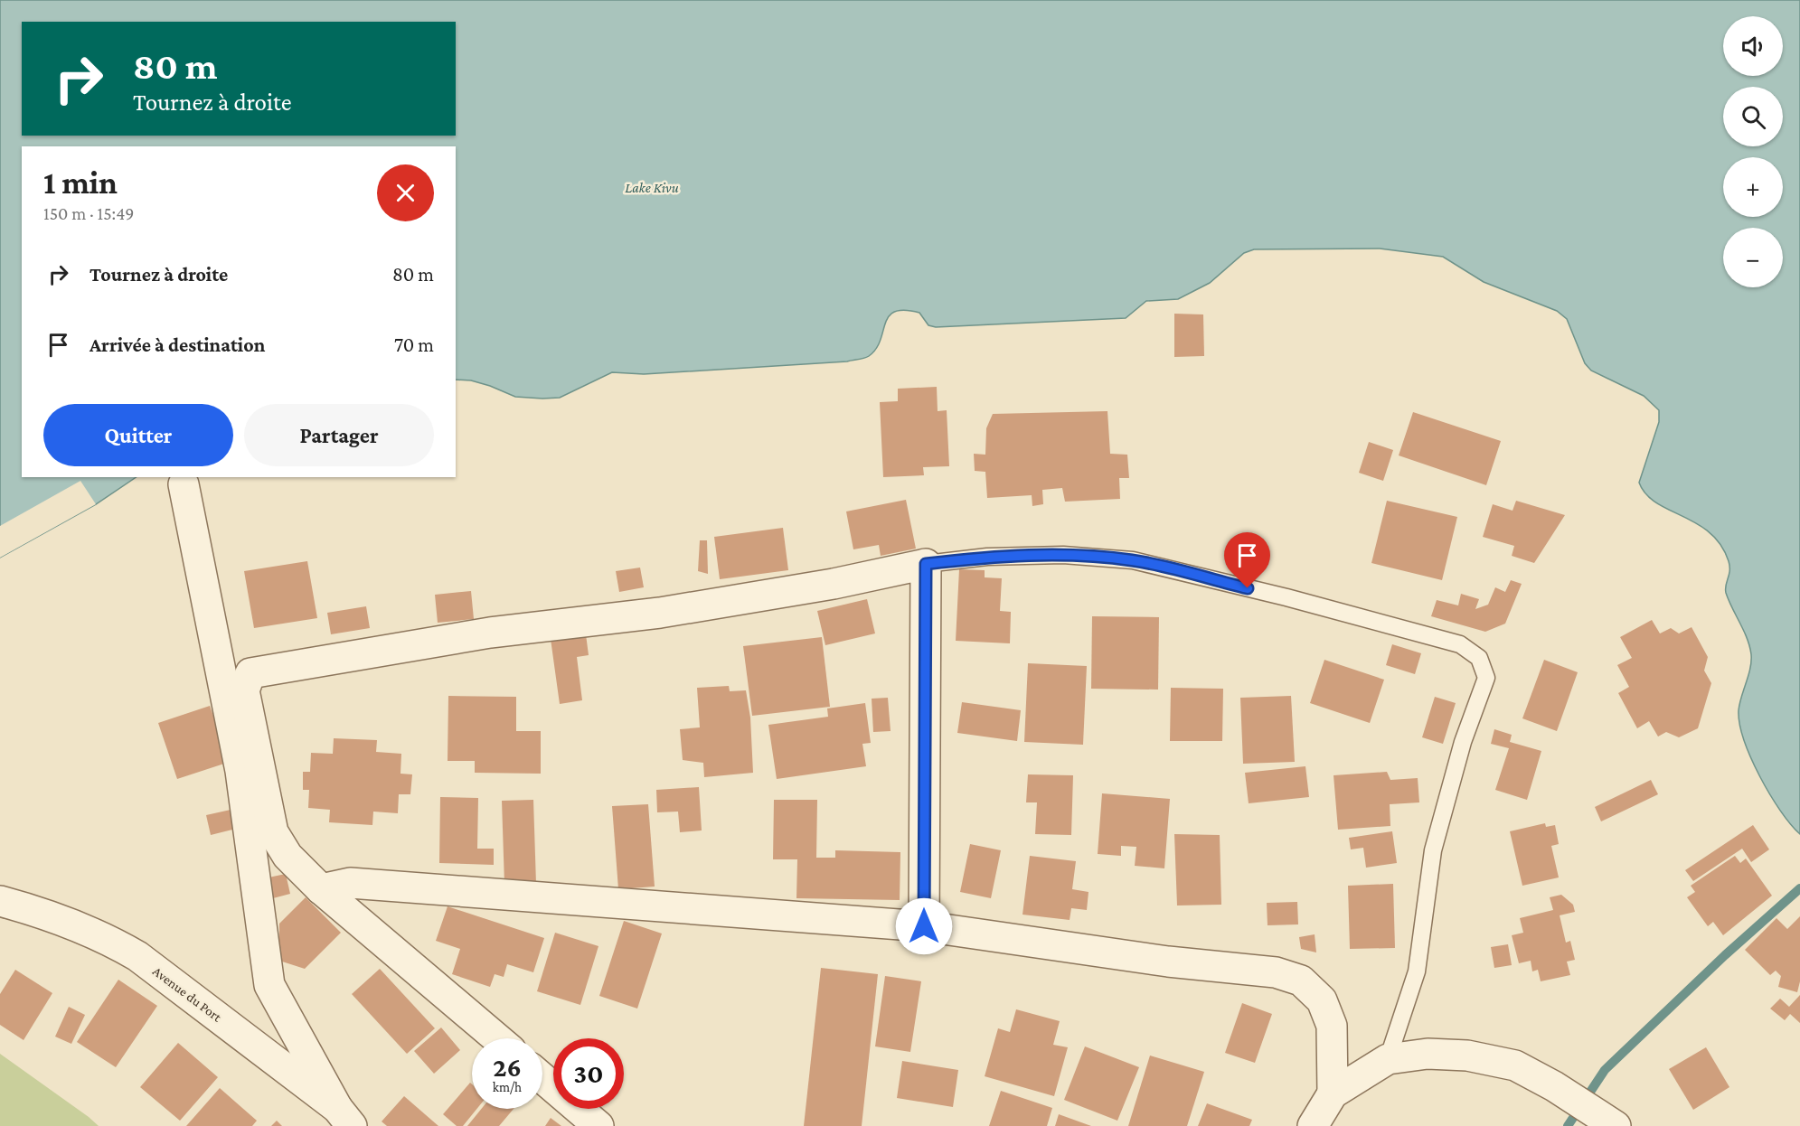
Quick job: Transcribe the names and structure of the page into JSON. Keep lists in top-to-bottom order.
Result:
{
  "streets": {
    "street": ["Avenue du Port"]
  },
  "water": ["Lake Kivu"],
  "page": {
    "map_buttons": ["+", "−"],
    "turn": ["80 m", "Tournez à droite"],
    "heading": ["1 min", "150 m · 15:49"],
    "list": [
      {
        "name": "Tournez à droite",
        "value": "80 m"
      },
      {
        "name": "Arrivée à destination",
        "value": "70 m"
      }
    ],
    "buttons": ["Quitter", "Partager"],
    "speed": "26 km/h",
    "limit": "30"
  }
}
